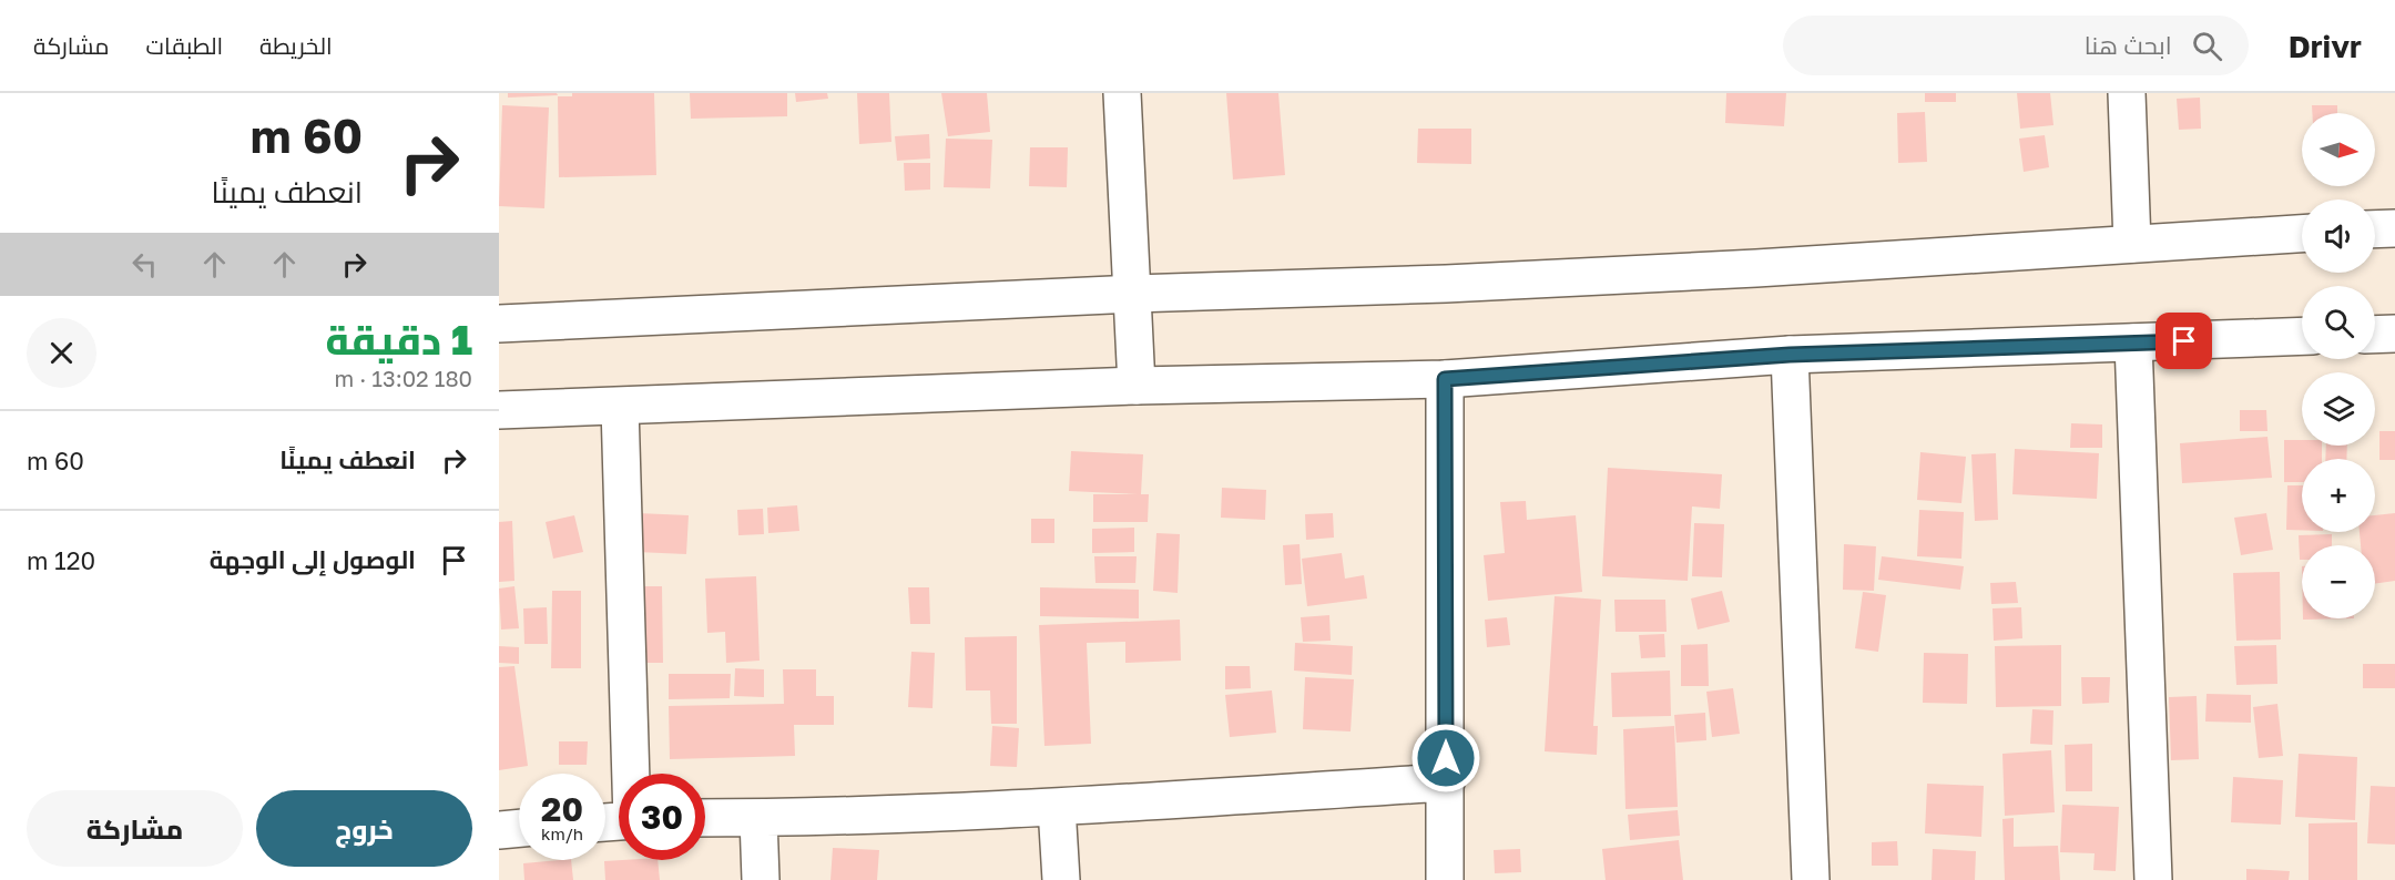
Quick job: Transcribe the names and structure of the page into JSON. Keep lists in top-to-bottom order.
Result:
{
  "north": "right",
  "page": {
    "header": "Drivr",
    "search": "ابحث هنا",
    "nav": ["الخريطة", "الطبقات", "مشاركة"],
    "turn": ["60 m", "انعطف يمينًا"],
    "map_buttons": ["+", "−"],
    "heading": ["1 دقيقة", "180 m · 13:02"],
    "list": [
      {
        "name": "انعطف يمينًا",
        "value": "60 m"
      },
      {
        "name": "الوصول إلى الوجهة",
        "value": "120 m"
      }
    ],
    "speed": "20 km/h",
    "limit": "30",
    "buttons": ["خروج", "مشاركة"]
  }
}
